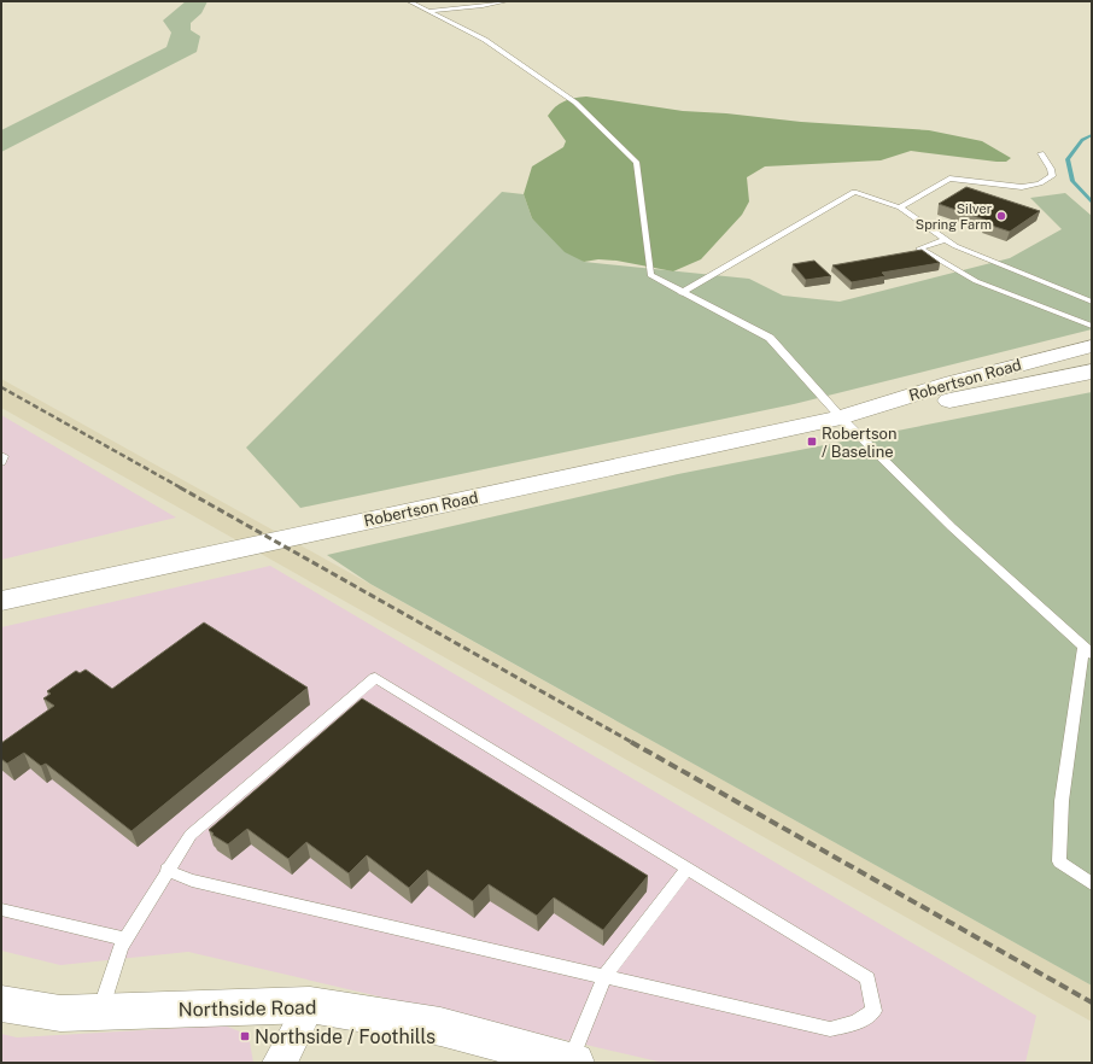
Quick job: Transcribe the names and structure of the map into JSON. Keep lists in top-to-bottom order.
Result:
{
  "streets": {
    "main road": ["Robertson Road", "Northside Road"]
  },
  "places": {
    "other": ["Silver Spring Farm"],
    "transit": ["Robertson / Baseline", "Northside / Foothills"]
  }
}
